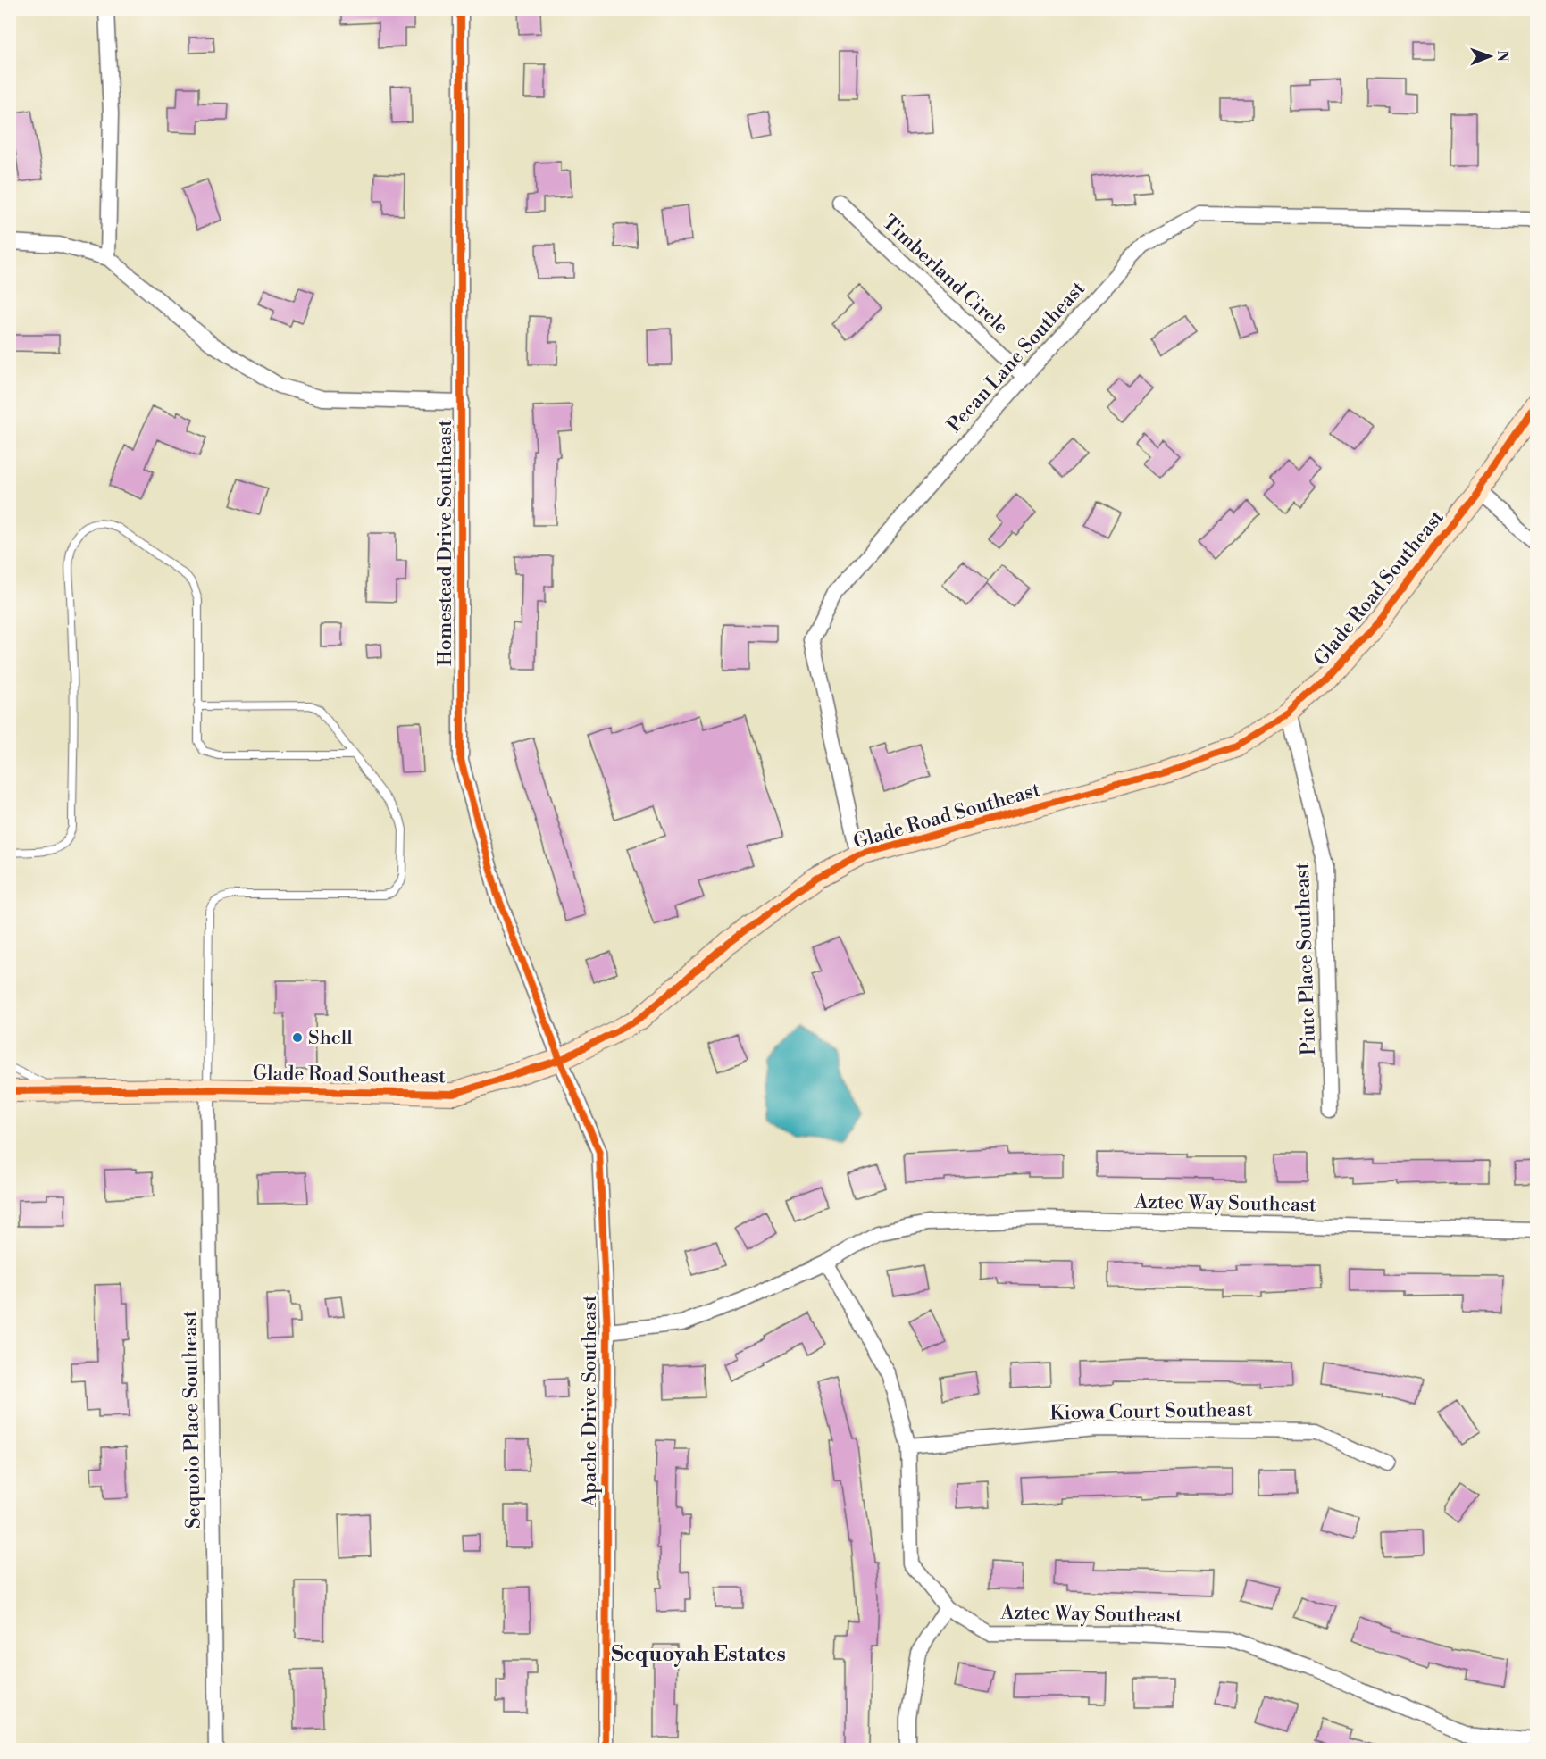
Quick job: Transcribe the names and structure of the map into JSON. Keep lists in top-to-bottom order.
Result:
{
  "streets": {
    "street": [
      "Timberland Circle",
      "Pecan Lane Southeast",
      "Homestead Drive Southeast",
      "Glade Road Southeast",
      "Piute Place Southeast",
      "Aztec Way Southeast",
      "Apache Drive Southeast",
      "Kiowa Court Southeast",
      "Sequoio Place Southeast"
    ]
  },
  "crossings": [
    ["Timberland Circle", "Pecan Lane Southeast"],
    ["Pecan Lane Southeast", "Glade Road Southeast"],
    ["Homestead Drive Southeast", "Glade Road Southeast"],
    ["Homestead Drive Southeast", "Apache Drive Southeast"],
    ["Glade Road Southeast", "Piute Place Southeast"],
    ["Glade Road Southeast", "Apache Drive Southeast"],
    ["Glade Road Southeast", "Sequoio Place Southeast"],
    ["Aztec Way Southeast", "Apache Drive Southeast"],
    ["Aztec Way Southeast", "Kiowa Court Southeast"]
  ],
  "districts": ["Sequoyah Estates"],
  "places": ["Shell"],
  "north": "right"
}
